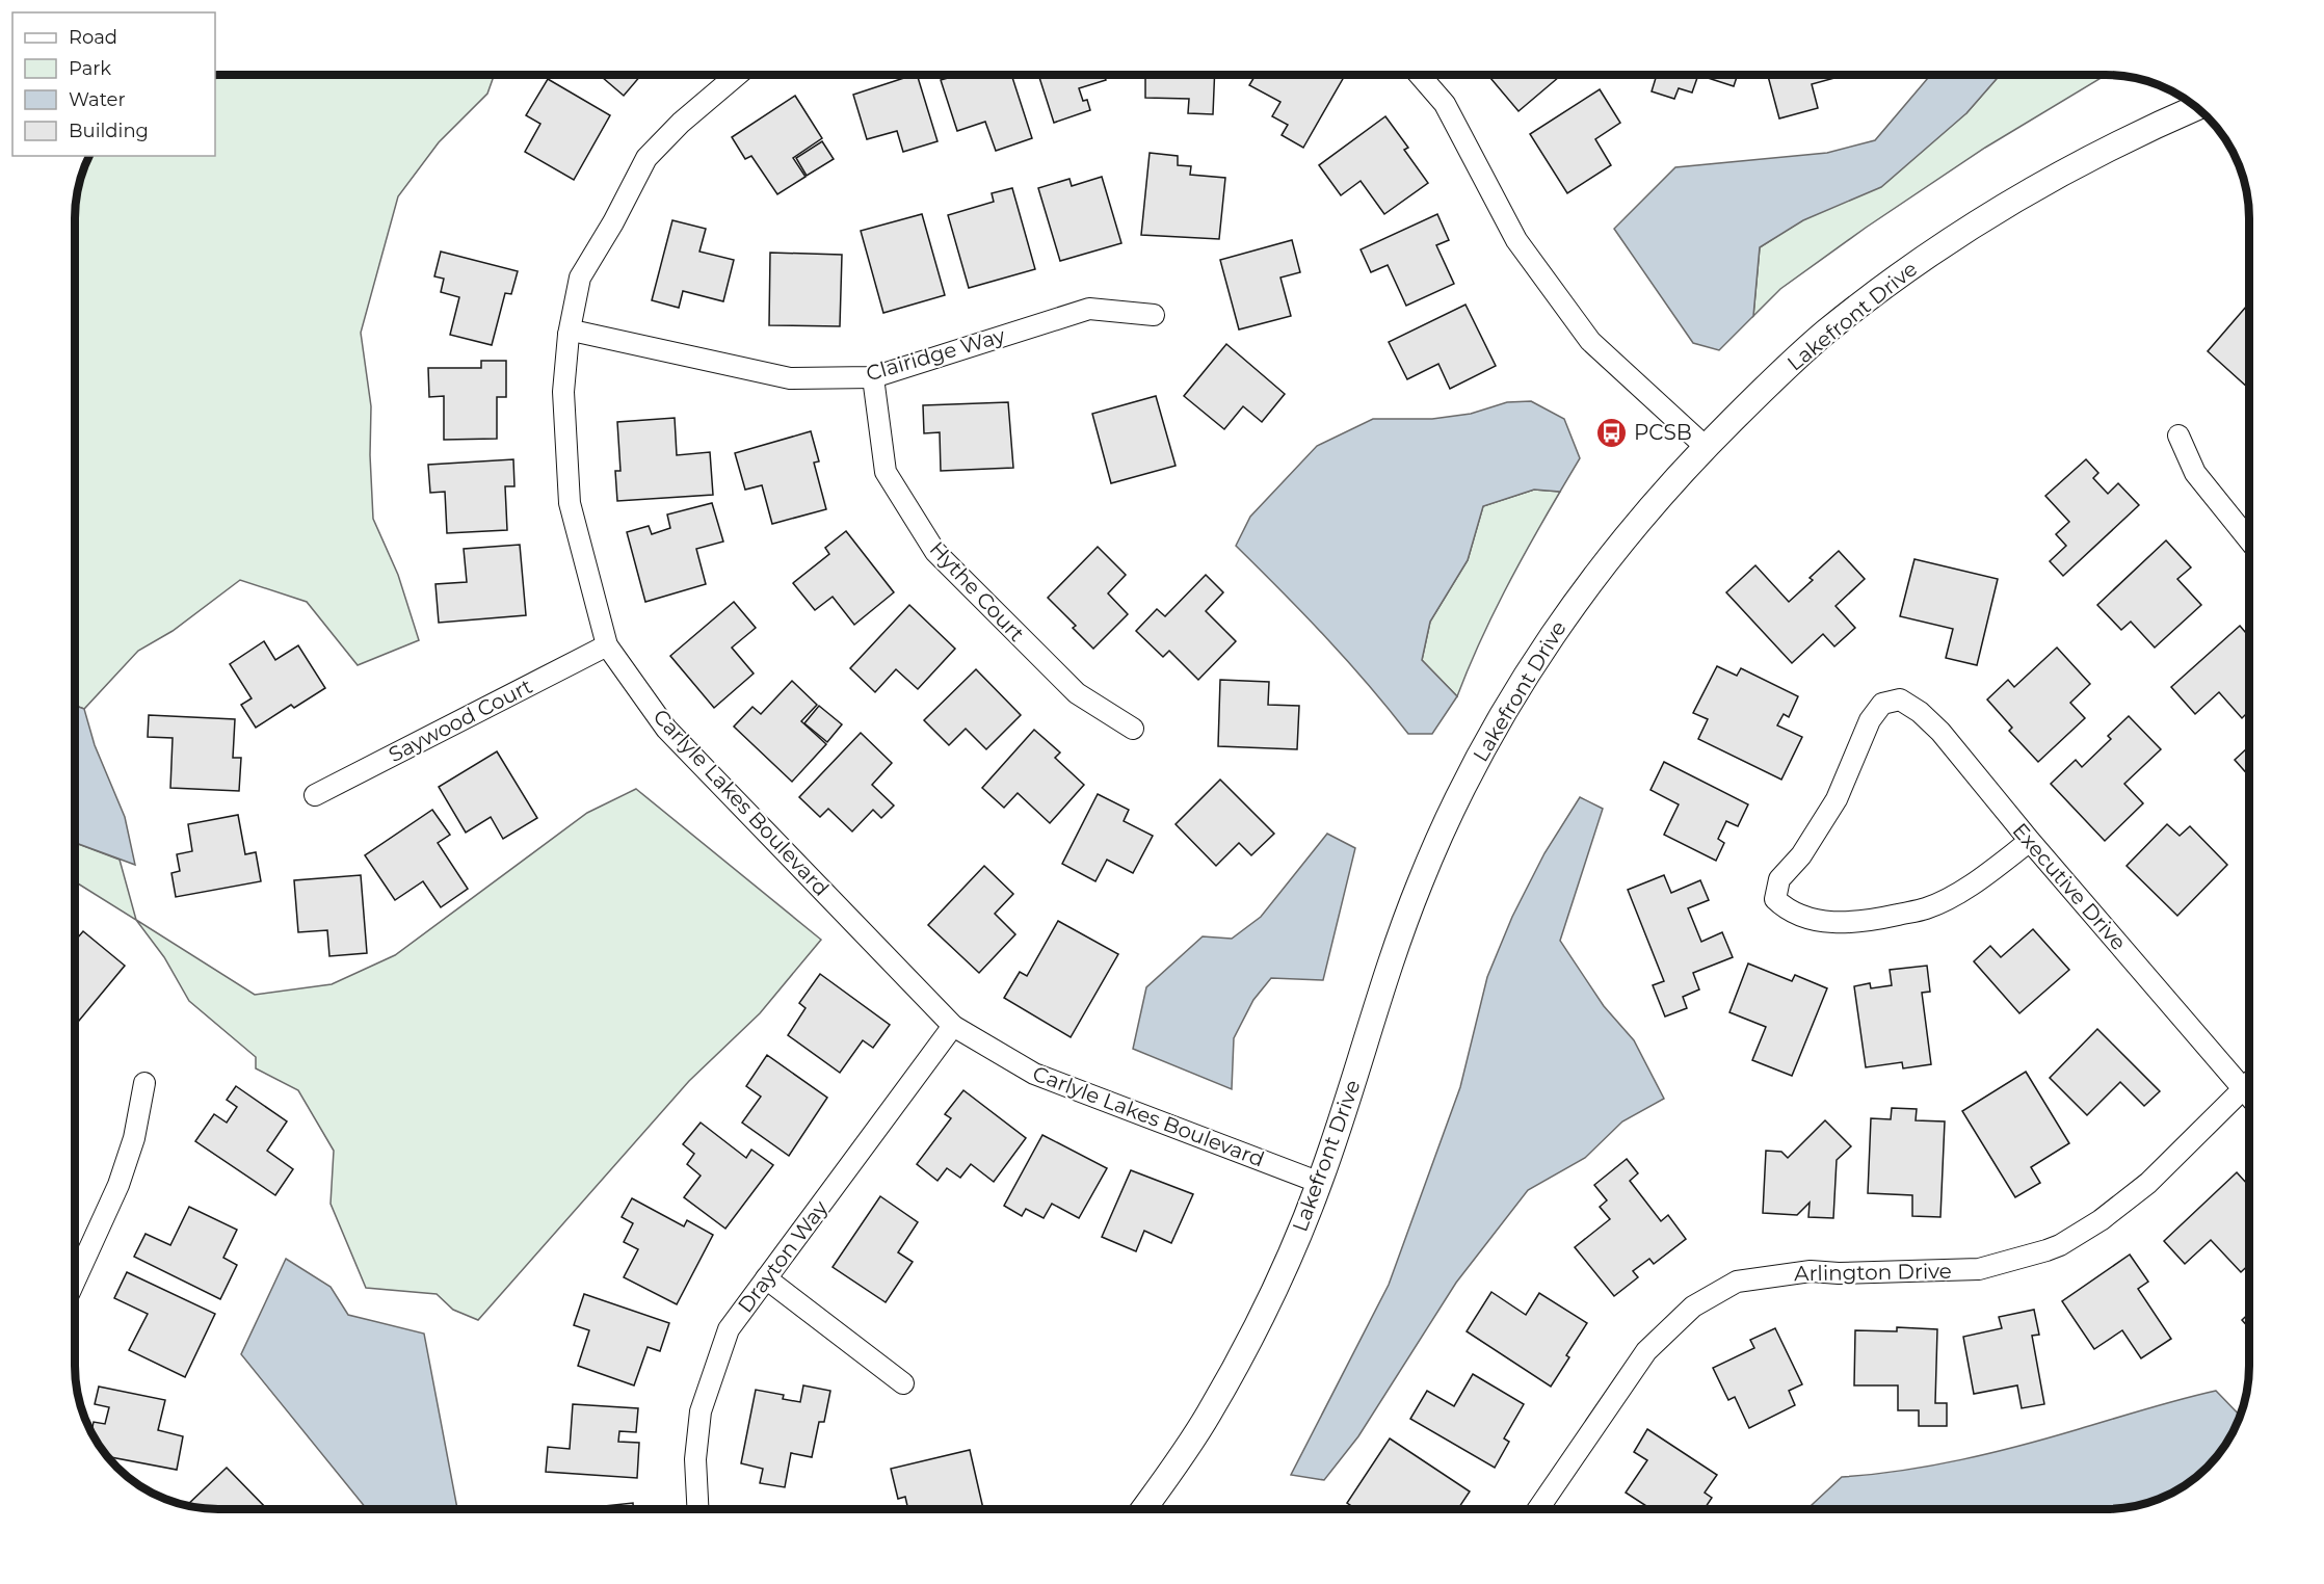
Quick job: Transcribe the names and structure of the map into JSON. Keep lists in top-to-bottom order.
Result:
{
  "streets": {
    "street": [
      "Lakefront Drive",
      "Clairidge Way",
      "Hythe Court",
      "Saywood Court",
      "Carlyle Lakes Boulevard",
      "Executive Drive",
      "Drayton Way",
      "Arlington Drive"
    ]
  },
  "crossings": [
    ["Lakefront Drive", "Carlyle Lakes Boulevard"],
    ["Clairidge Way", "Hythe Court"],
    ["Clairidge Way", "Carlyle Lakes Boulevard"],
    ["Saywood Court", "Carlyle Lakes Boulevard"],
    ["Carlyle Lakes Boulevard", "Drayton Way"],
    ["Executive Drive", "Arlington Drive"]
  ],
  "places": {
    "bus stop": ["PCSB"]
  },
  "legend": [
    "Road",
    "Park",
    "Water",
    "Building"
  ]
}
